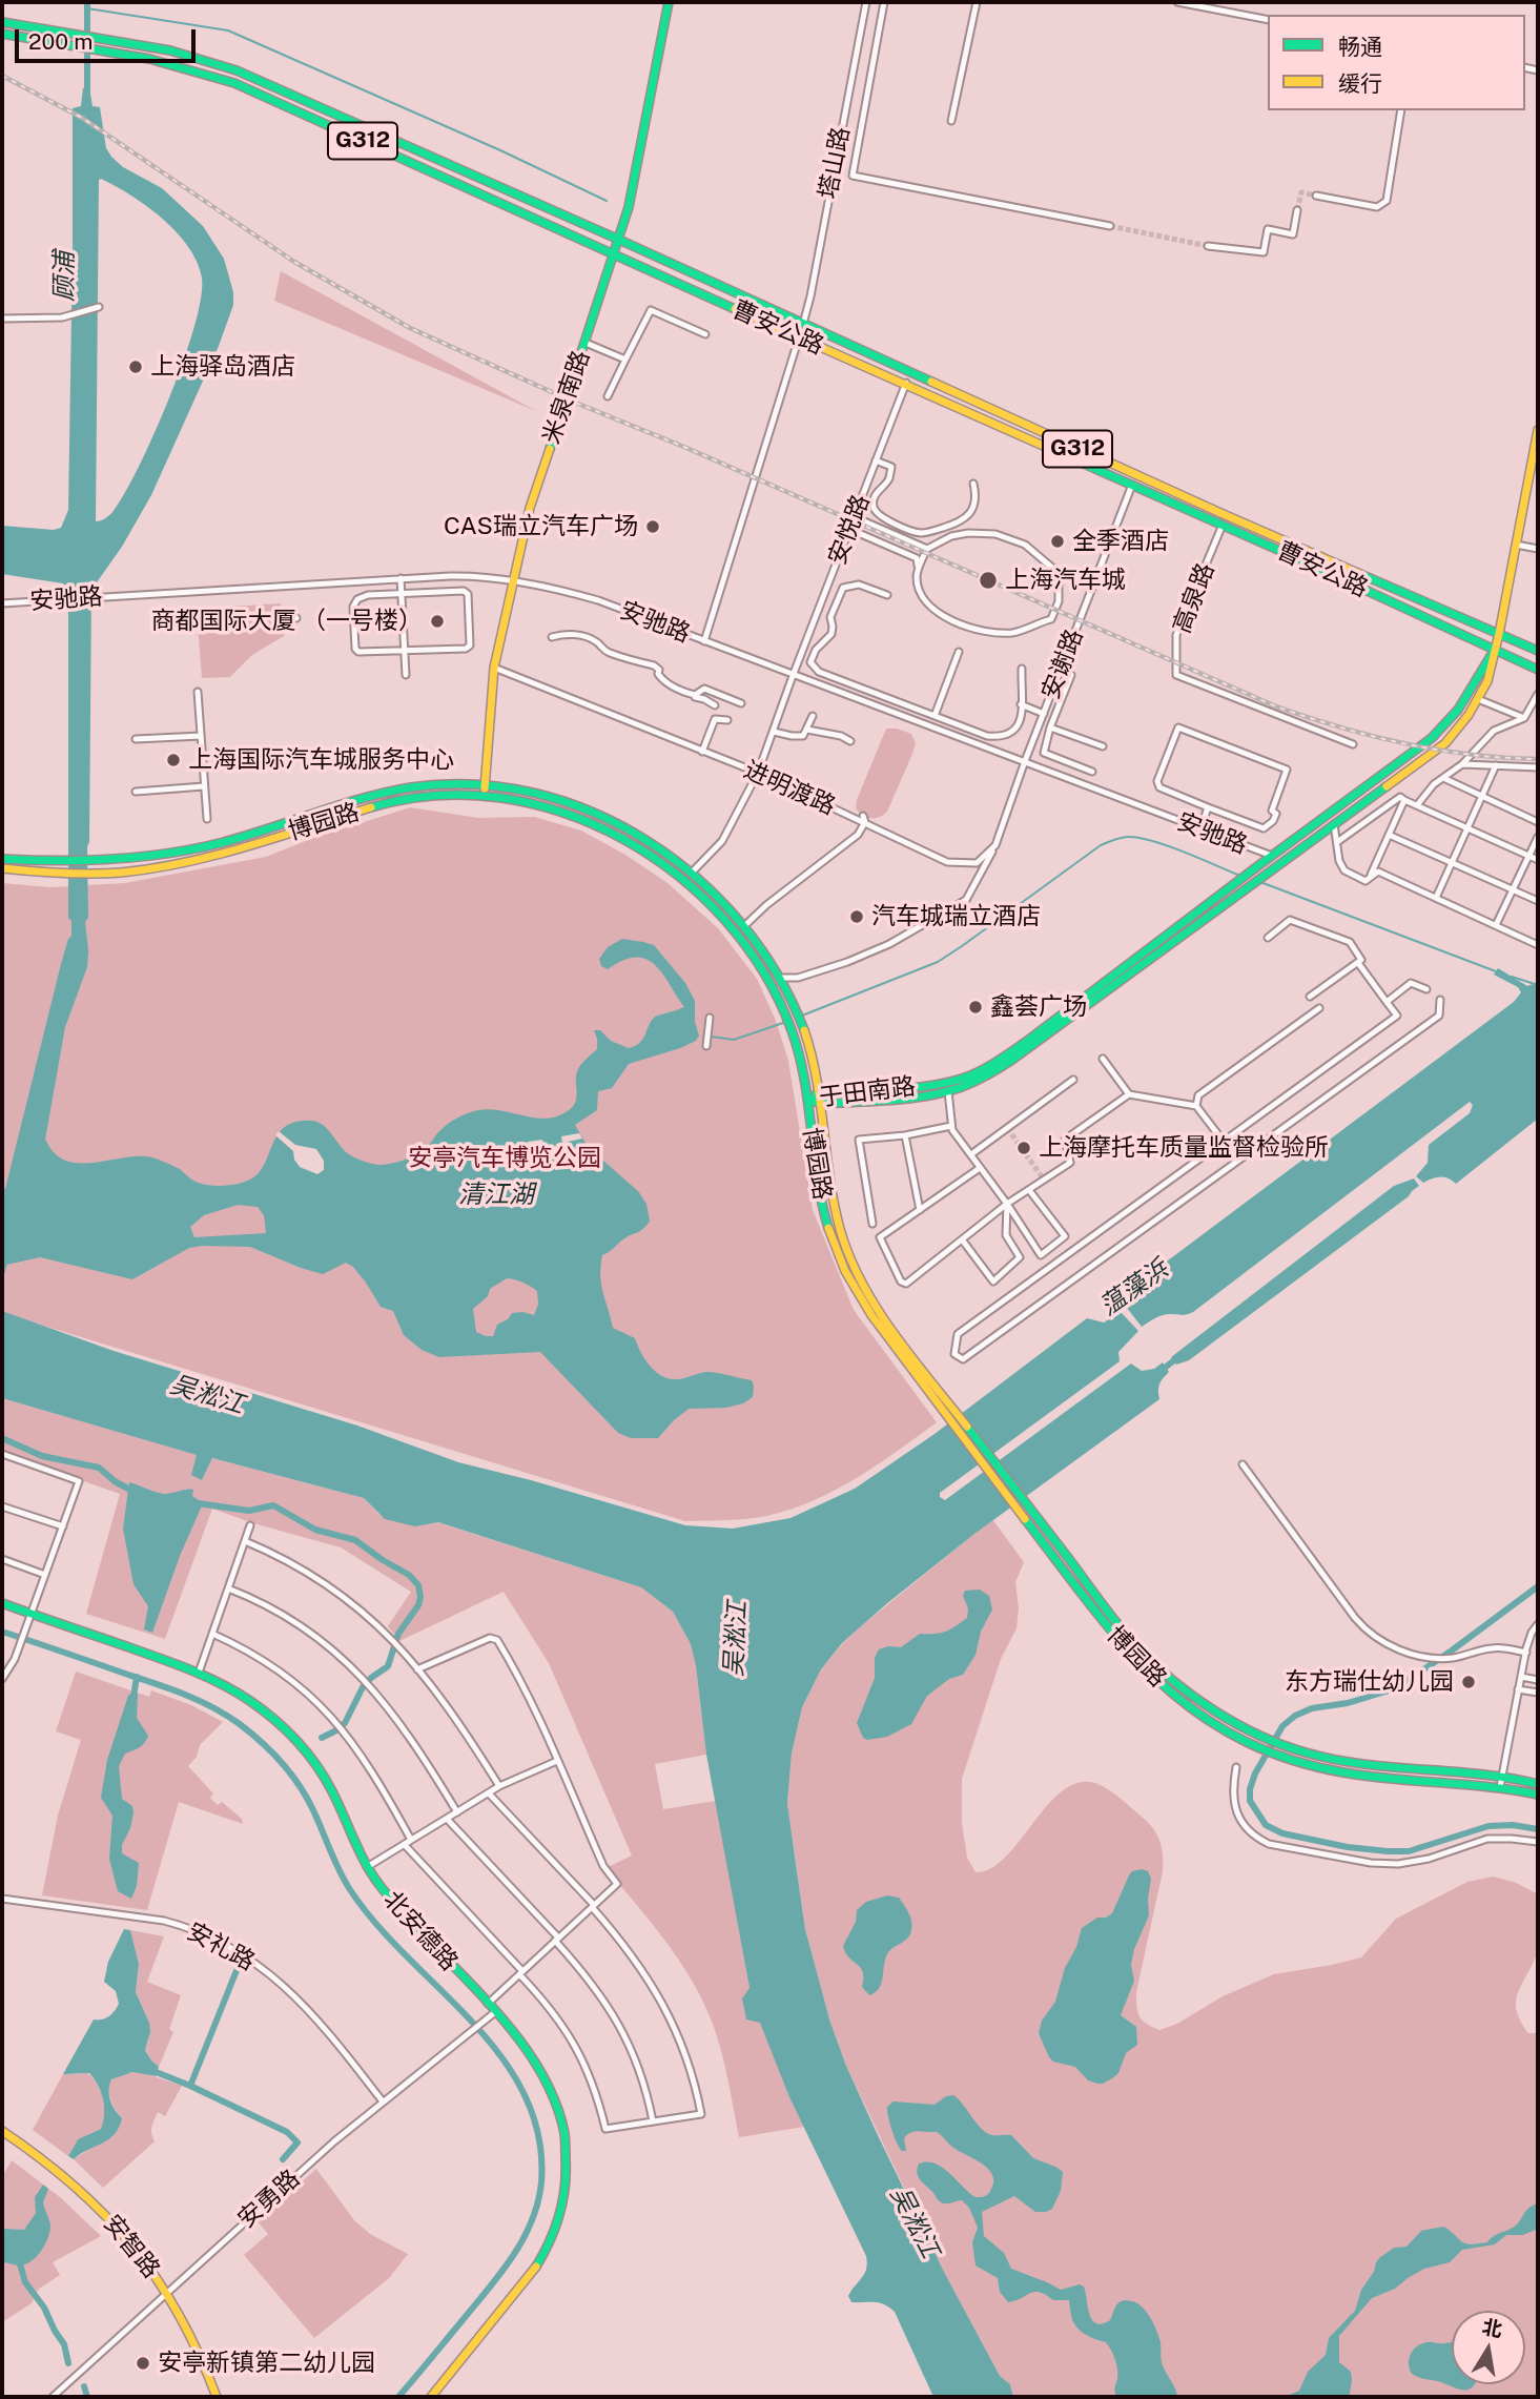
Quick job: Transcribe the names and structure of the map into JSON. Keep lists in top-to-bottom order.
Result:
{
  "streets": {
    "main road": [
      "G312",
      "曹安公路",
      "米泉南路",
      "博园路",
      "于田南路",
      "北安德路",
      "安智路"
    ],
    "street": [
      "塔山路",
      "安悦路",
      "高泉路",
      "安驰路",
      "安谢路",
      "进明渡路",
      "安礼路",
      "安勇路"
    ]
  },
  "crossings": [
    ["塔山路", "曹安公路"],
    ["曹安公路", "米泉南路"],
    ["曹安公路", "安悦路"],
    ["曹安公路", "高泉路"],
    ["曹安公路", "安谢路"],
    ["曹安公路", "于田南路"],
    ["米泉南路", "安驰路"],
    ["米泉南路", "进明渡路"],
    ["米泉南路", "博园路"],
    ["安悦路", "安驰路"],
    ["安悦路", "进明渡路"],
    ["安悦路", "博园路"],
    ["安驰路", "安谢路"],
    ["安驰路", "于田南路"],
    ["博园路", "于田南路"],
    ["北安德路", "安勇路"],
    ["安礼路", "安勇路"],
    ["安勇路", "安智路"]
  ],
  "water": [
    "顾浦",
    "清江湖",
    "蕰藻浜",
    "吴淞江"
  ],
  "parks": ["安亭汽车博览公园"],
  "places": [
    "上海驿岛酒店",
    "CAS瑞立汽车广场",
    "全季酒店",
    "上海汽车城",
    "商都国际大厦 （一号楼）",
    "上海国际汽车城服务中心",
    "汽车城瑞立酒店",
    "鑫荟广场",
    "上海摩托车质量监督检验所",
    "东方瑞仕幼儿园",
    "安亭新镇第二幼儿园"
  ],
  "legend": ["畅通", "缓行"],
  "scale_bar": "200 m",
  "north": "top"
}
